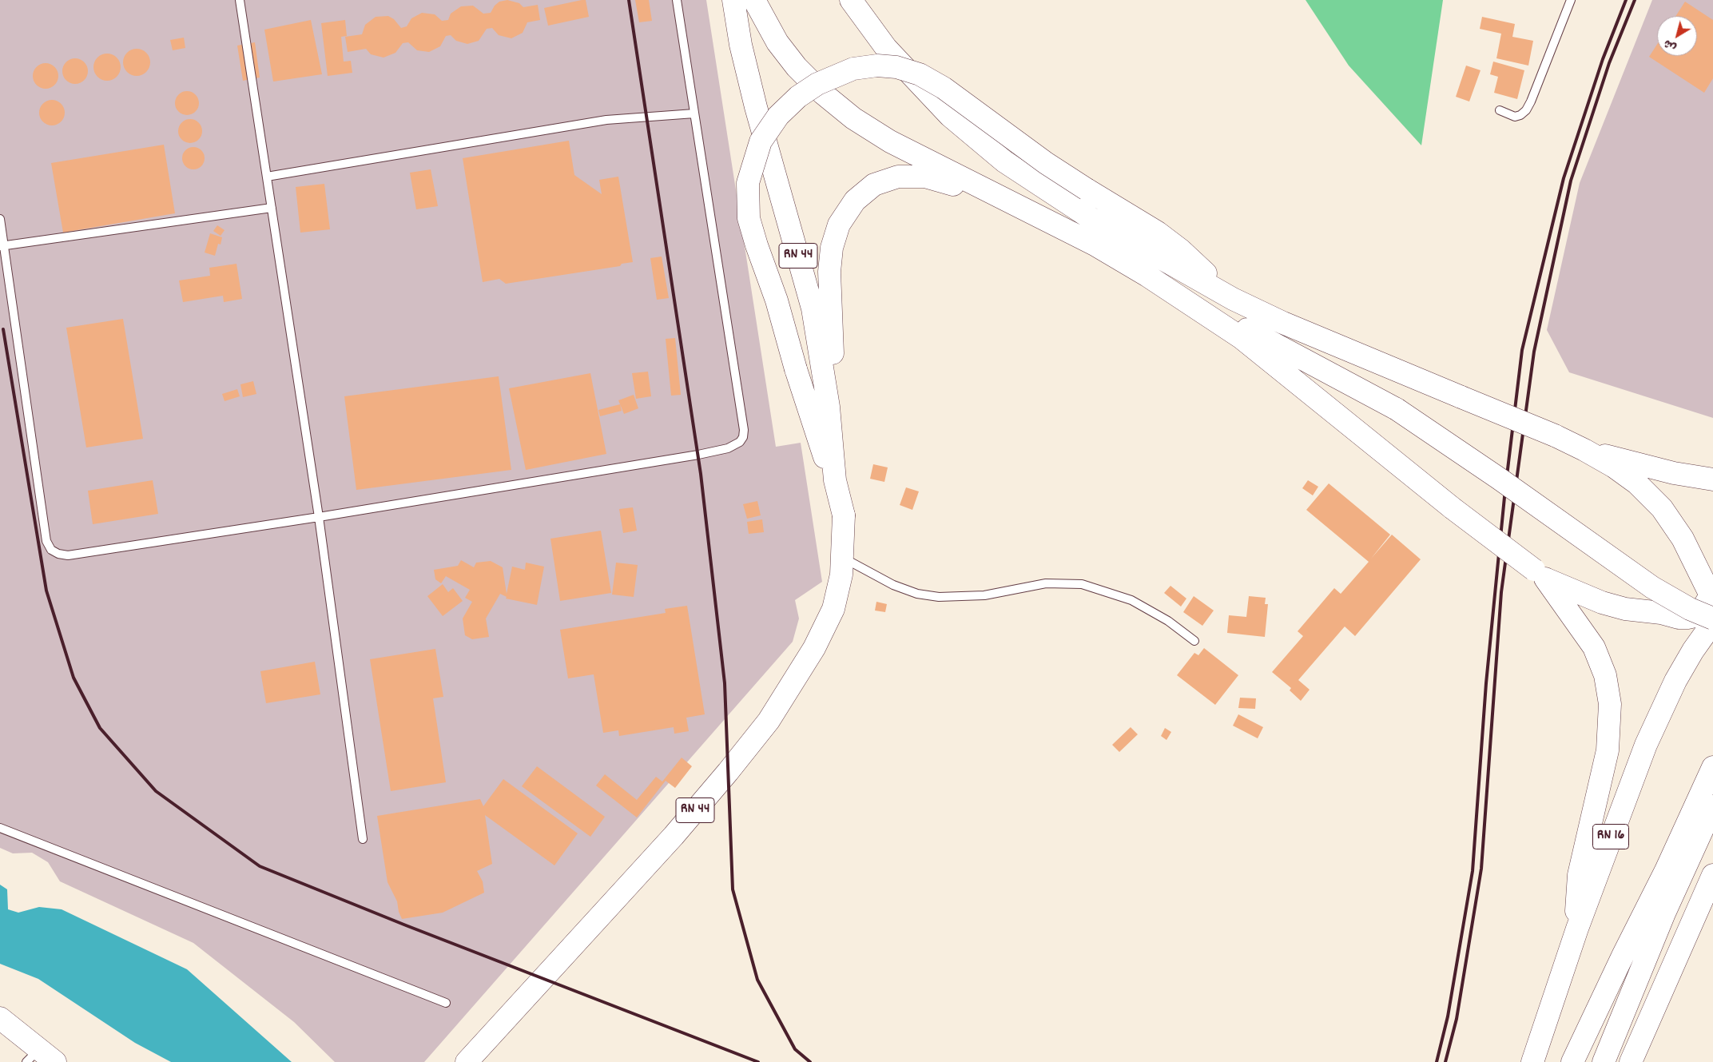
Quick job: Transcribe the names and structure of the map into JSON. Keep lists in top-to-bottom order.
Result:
{
  "streets": {
    "main road": ["RN 44", "RN 16"]
  },
  "north": "bottom left"
}
